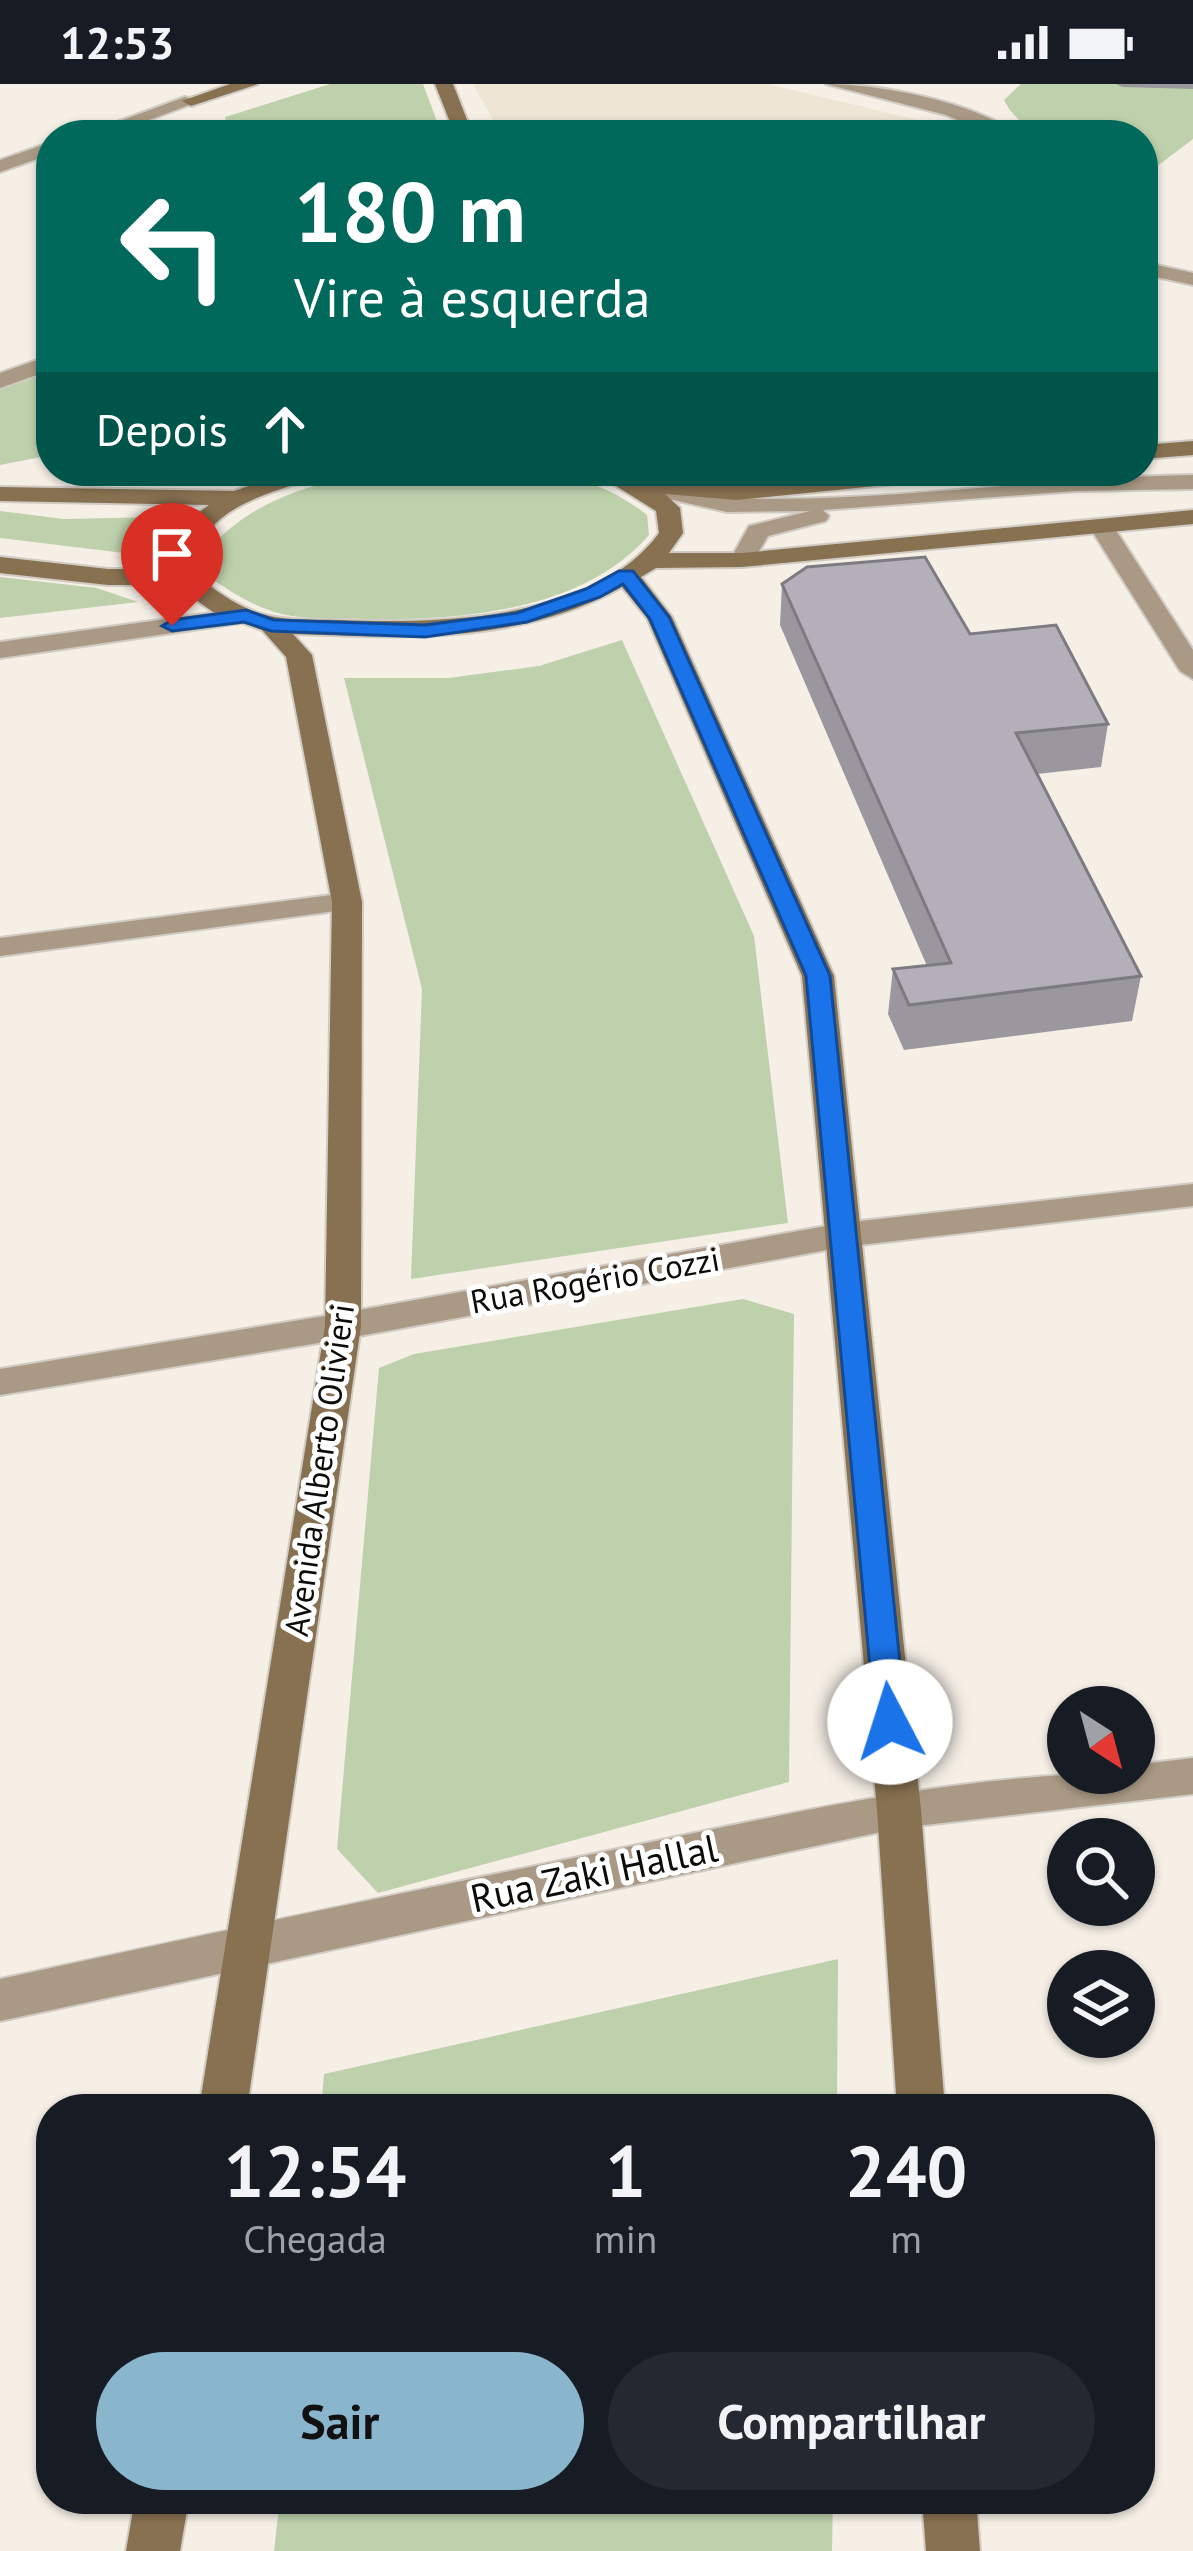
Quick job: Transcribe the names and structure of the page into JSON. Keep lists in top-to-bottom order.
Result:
{
  "streets": {
    "main road": ["Avenida Alberto Olivieri"],
    "street": ["Rua Rogério Cozzi", "Rua Zaki Hallal"]
  },
  "crossings": [
    ["Rua Rogério Cozzi", "Avenida Alberto Olivieri"],
    ["Avenida Alberto Olivieri", "Rua Zaki Hallal"]
  ],
  "north": "bottom right",
  "page": {
    "status": "12:53",
    "turn": ["180 m", "Vire à esquerda"],
    "then": "Depois",
    "eta": [
      "12:54",
      "Chegada",
      "1",
      "min",
      "240",
      "m"
    ],
    "buttons": ["Sair", "Compartilhar"]
  }
}
